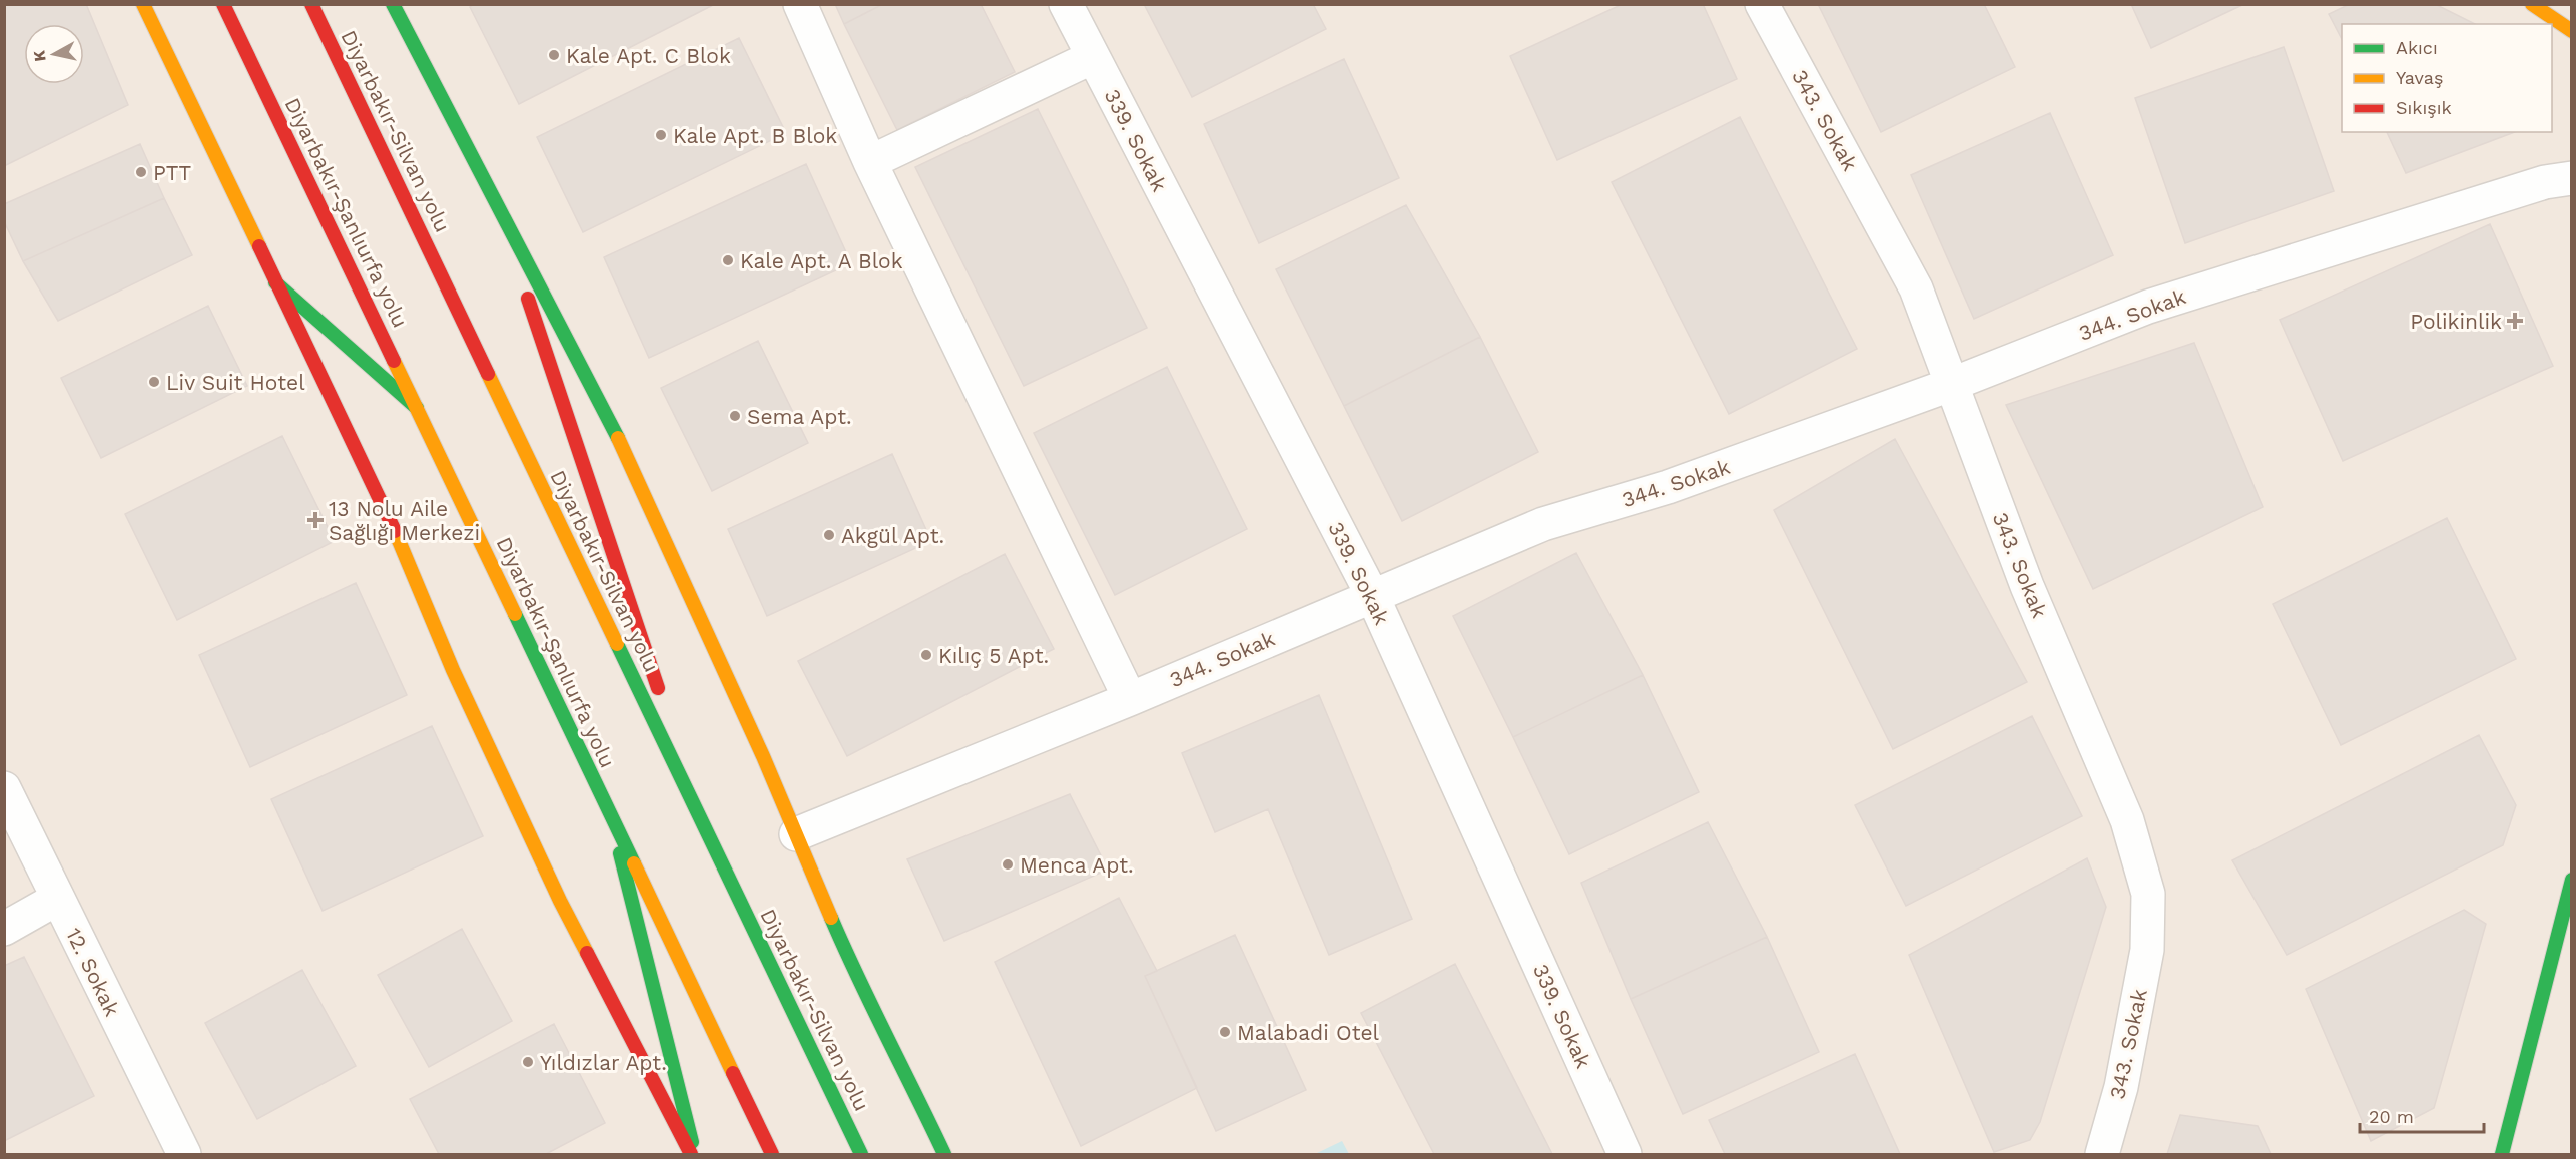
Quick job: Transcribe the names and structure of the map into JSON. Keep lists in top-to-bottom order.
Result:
{
  "streets": {
    "main road": ["Diyarbakır-Silvan yolu", "Diyarbakır-Şanlıurfa yolu"],
    "street": [
      "343. Sokak",
      "339. Sokak",
      "344. Sokak",
      "12. Sokak"
    ]
  },
  "crossings": [
    ["343. Sokak", "344. Sokak"],
    ["339. Sokak", "344. Sokak"]
  ],
  "places": {
    "other": [
      "Kale Apt. C Blok",
      "Kale Apt. B Blok",
      "PTT",
      "Kale Apt. A Blok",
      "Liv Suit Hotel",
      "Sema Apt.",
      "Akgül Apt.",
      "Kılıç 5 Apt.",
      "Menca Apt.",
      "Malabadi Otel",
      "Yıldızlar Apt."
    ],
    "health": ["Polikinlik", "13 Nolu Aile Sağlığı Merkezi"]
  },
  "legend": ["Akıcı", "Yavaş", "Sıkışık"],
  "scale_bar": "20 m",
  "north": "left"
}
